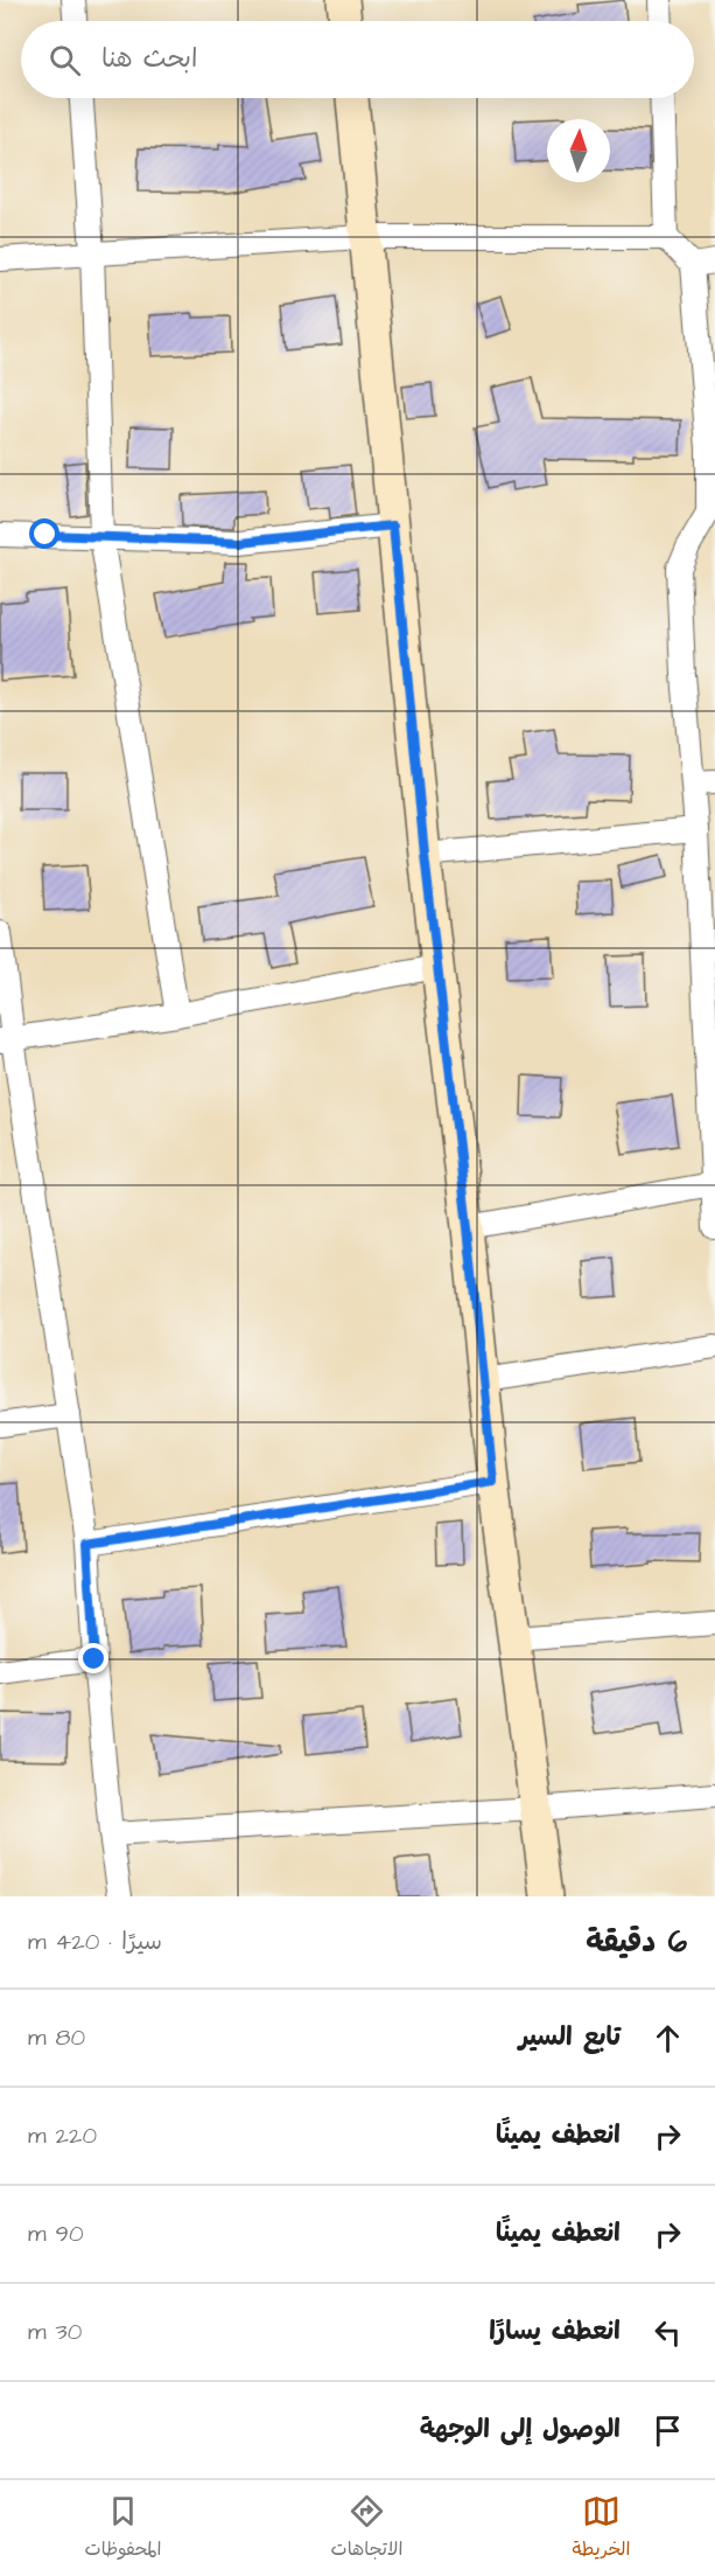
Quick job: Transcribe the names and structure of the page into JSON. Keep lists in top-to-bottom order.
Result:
{
  "north": "top",
  "page": {
    "search": "ابحث هنا",
    "heading": ["6 دقيقة", "سيرًا · 420 m"],
    "list": [
      ["تابع السير", "80 m"],
      ["انعطف يمينًا", "220 m"],
      ["انعطف يمينًا", "90 m"],
      ["انعطف يسارًا", "30 m"],
      "الوصول إلى الوجهة"
    ],
    "nav": ["الخريطة", "الاتجاهات", "المحفوظات"]
  }
}
